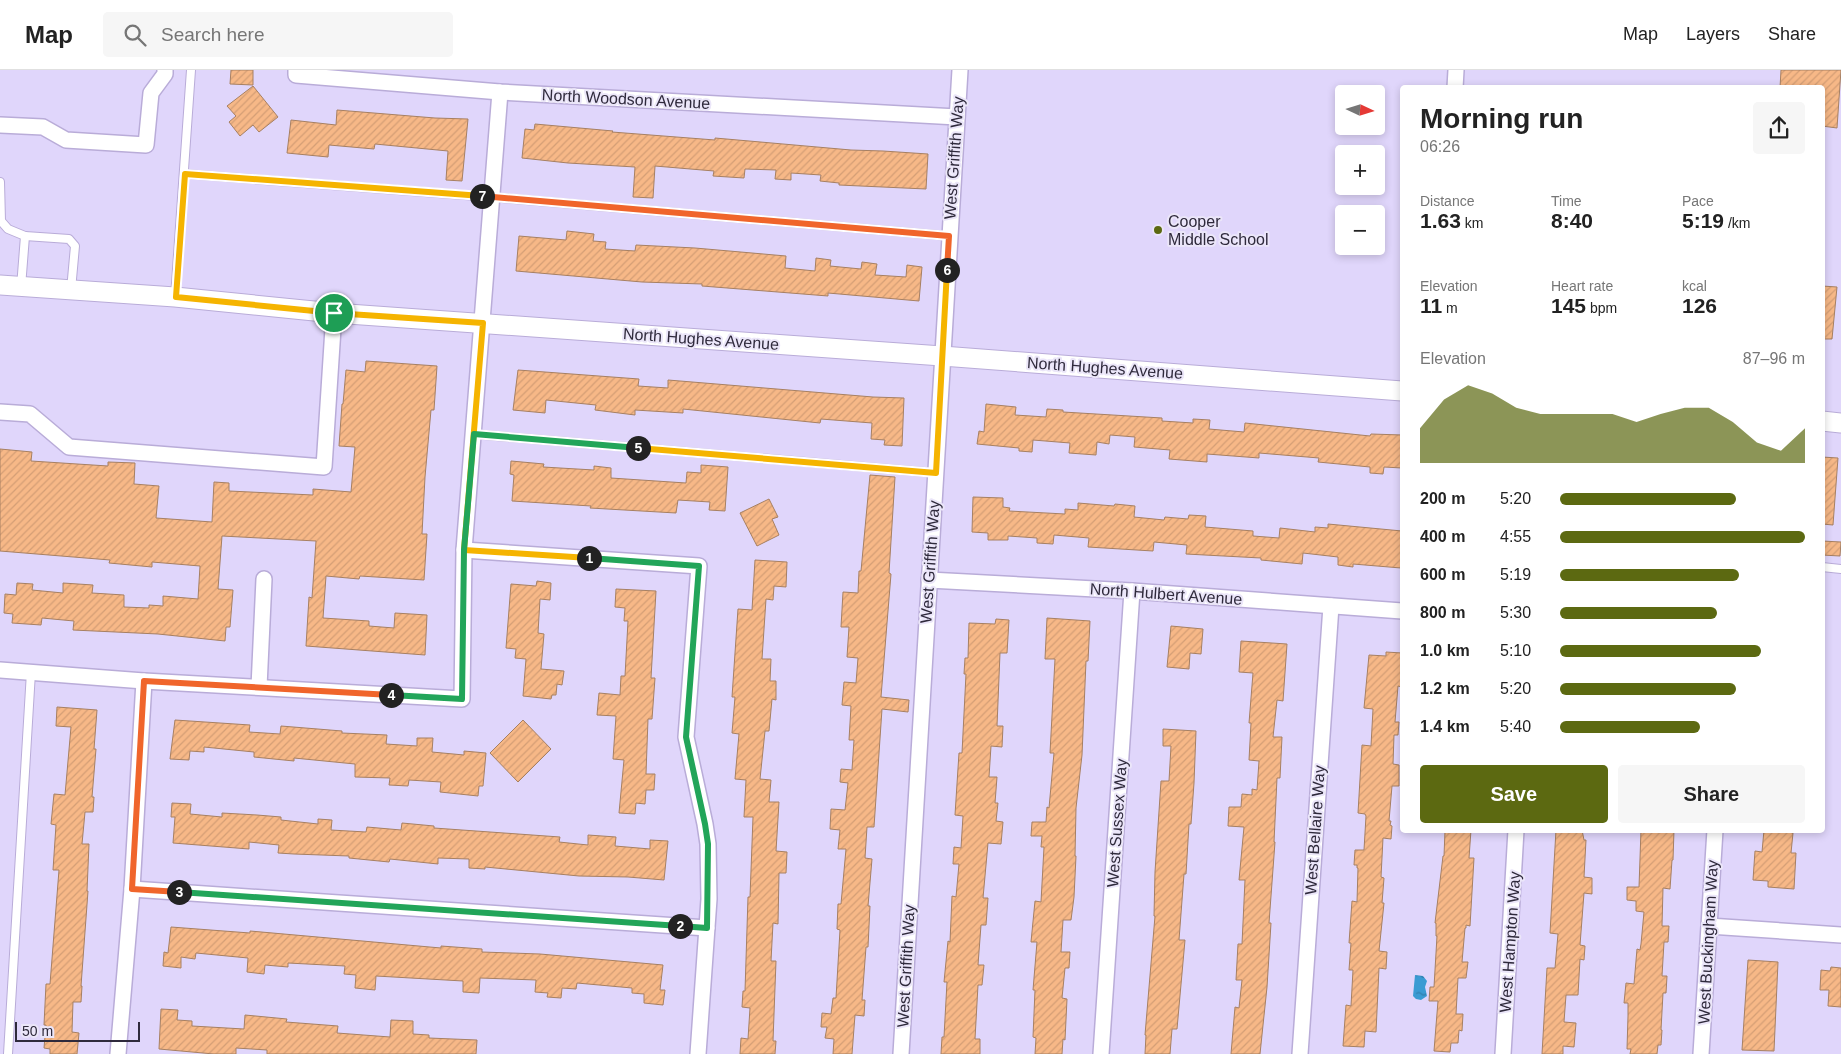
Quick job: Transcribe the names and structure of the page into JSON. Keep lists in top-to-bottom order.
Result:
{
  "streets": {
    "street": [
      "North Woodson Avenue",
      "West Griffith Way",
      "North Hughes Avenue",
      "North Hulbert Avenue",
      "West Sussex Way",
      "West Bellaire Way",
      "West Hampton Way",
      "West Buckingham Way"
    ]
  },
  "crossings": [
    ["North Woodson Avenue", "West Griffith Way"],
    ["West Griffith Way", "North Hughes Avenue"],
    ["West Griffith Way", "North Hulbert Avenue"],
    ["North Hulbert Avenue", "West Sussex Way"],
    ["North Hulbert Avenue", "West Bellaire Way"]
  ],
  "places": ["Cooper Middle School"],
  "scale_bar": "50 m",
  "north": "right",
  "page": {
    "header": "Map",
    "search": "Search here",
    "nav": ["Map", "Layers", "Share"],
    "map_buttons": ["+", "−"],
    "heading": ["Morning run", "06:26"],
    "stats": [
      ["Distance", "1.63 km"],
      ["Time", "8:40"],
      ["Pace", "5:19 /km"],
      ["Elevation", "11 m"],
      ["Heart rate", "145 bpm"],
      ["kcal", "126"]
    ],
    "pins": [
      "7",
      "6",
      "5",
      "1",
      "4",
      "3",
      "2"
    ],
    "chart": ["Elevation", "87–96 m"],
    "list": [
      {
        "name": "200 m",
        "note": "5:20"
      },
      {
        "name": "400 m",
        "note": "4:55"
      },
      {
        "name": "600 m",
        "note": "5:19"
      },
      {
        "name": "800 m",
        "note": "5:30"
      },
      {
        "name": "1.0 km",
        "note": "5:10"
      },
      {
        "name": "1.2 km",
        "note": "5:20"
      },
      {
        "name": "1.4 km",
        "note": "5:40"
      }
    ],
    "buttons": ["Save", "Share"],
    "scale": "50 m"
  }
}
